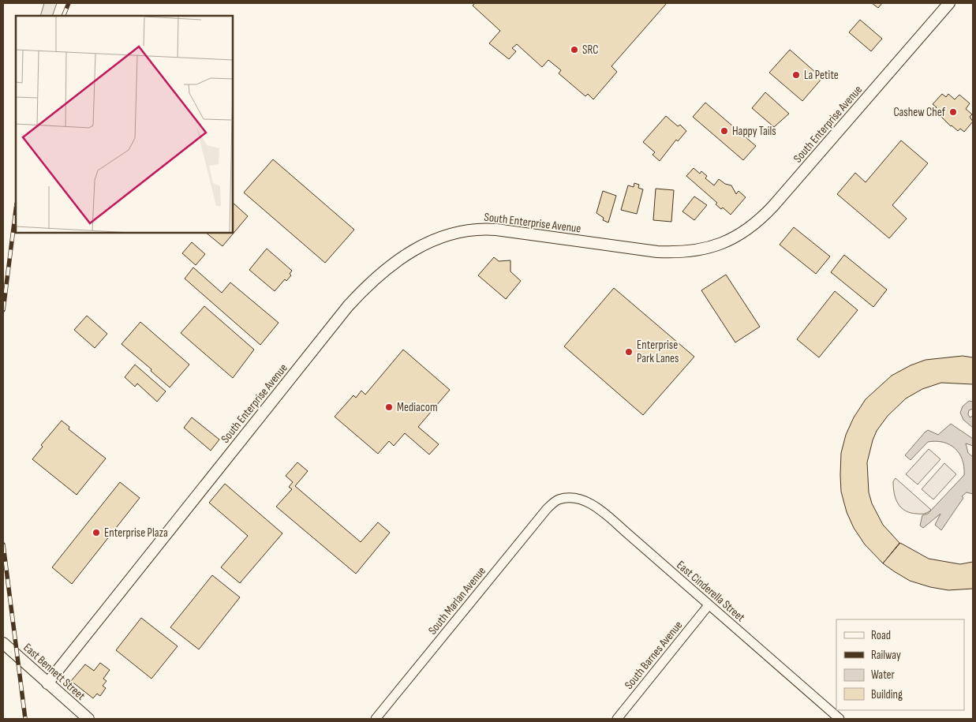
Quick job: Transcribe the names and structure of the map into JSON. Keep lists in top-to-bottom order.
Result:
{
  "streets": {
    "street": [
      "South Enterprise Avenue",
      "East Cinderella Street",
      "South Marlan Avenue",
      "South Barnes Avenue",
      "East Bennett Street"
    ]
  },
  "crossings": [
    ["South Enterprise Avenue", "East Bennett Street"],
    ["East Cinderella Street", "South Marlan Avenue"],
    ["East Cinderella Street", "South Barnes Avenue"]
  ],
  "places": [
    "SRC",
    "La Petite",
    "Cashew Chef",
    "Happy Tails",
    "Enterprise Park Lanes",
    "Mediacom",
    "Enterprise Plaza"
  ],
  "legend": [
    "Road",
    "Railway",
    "Water",
    "Building"
  ]
}
